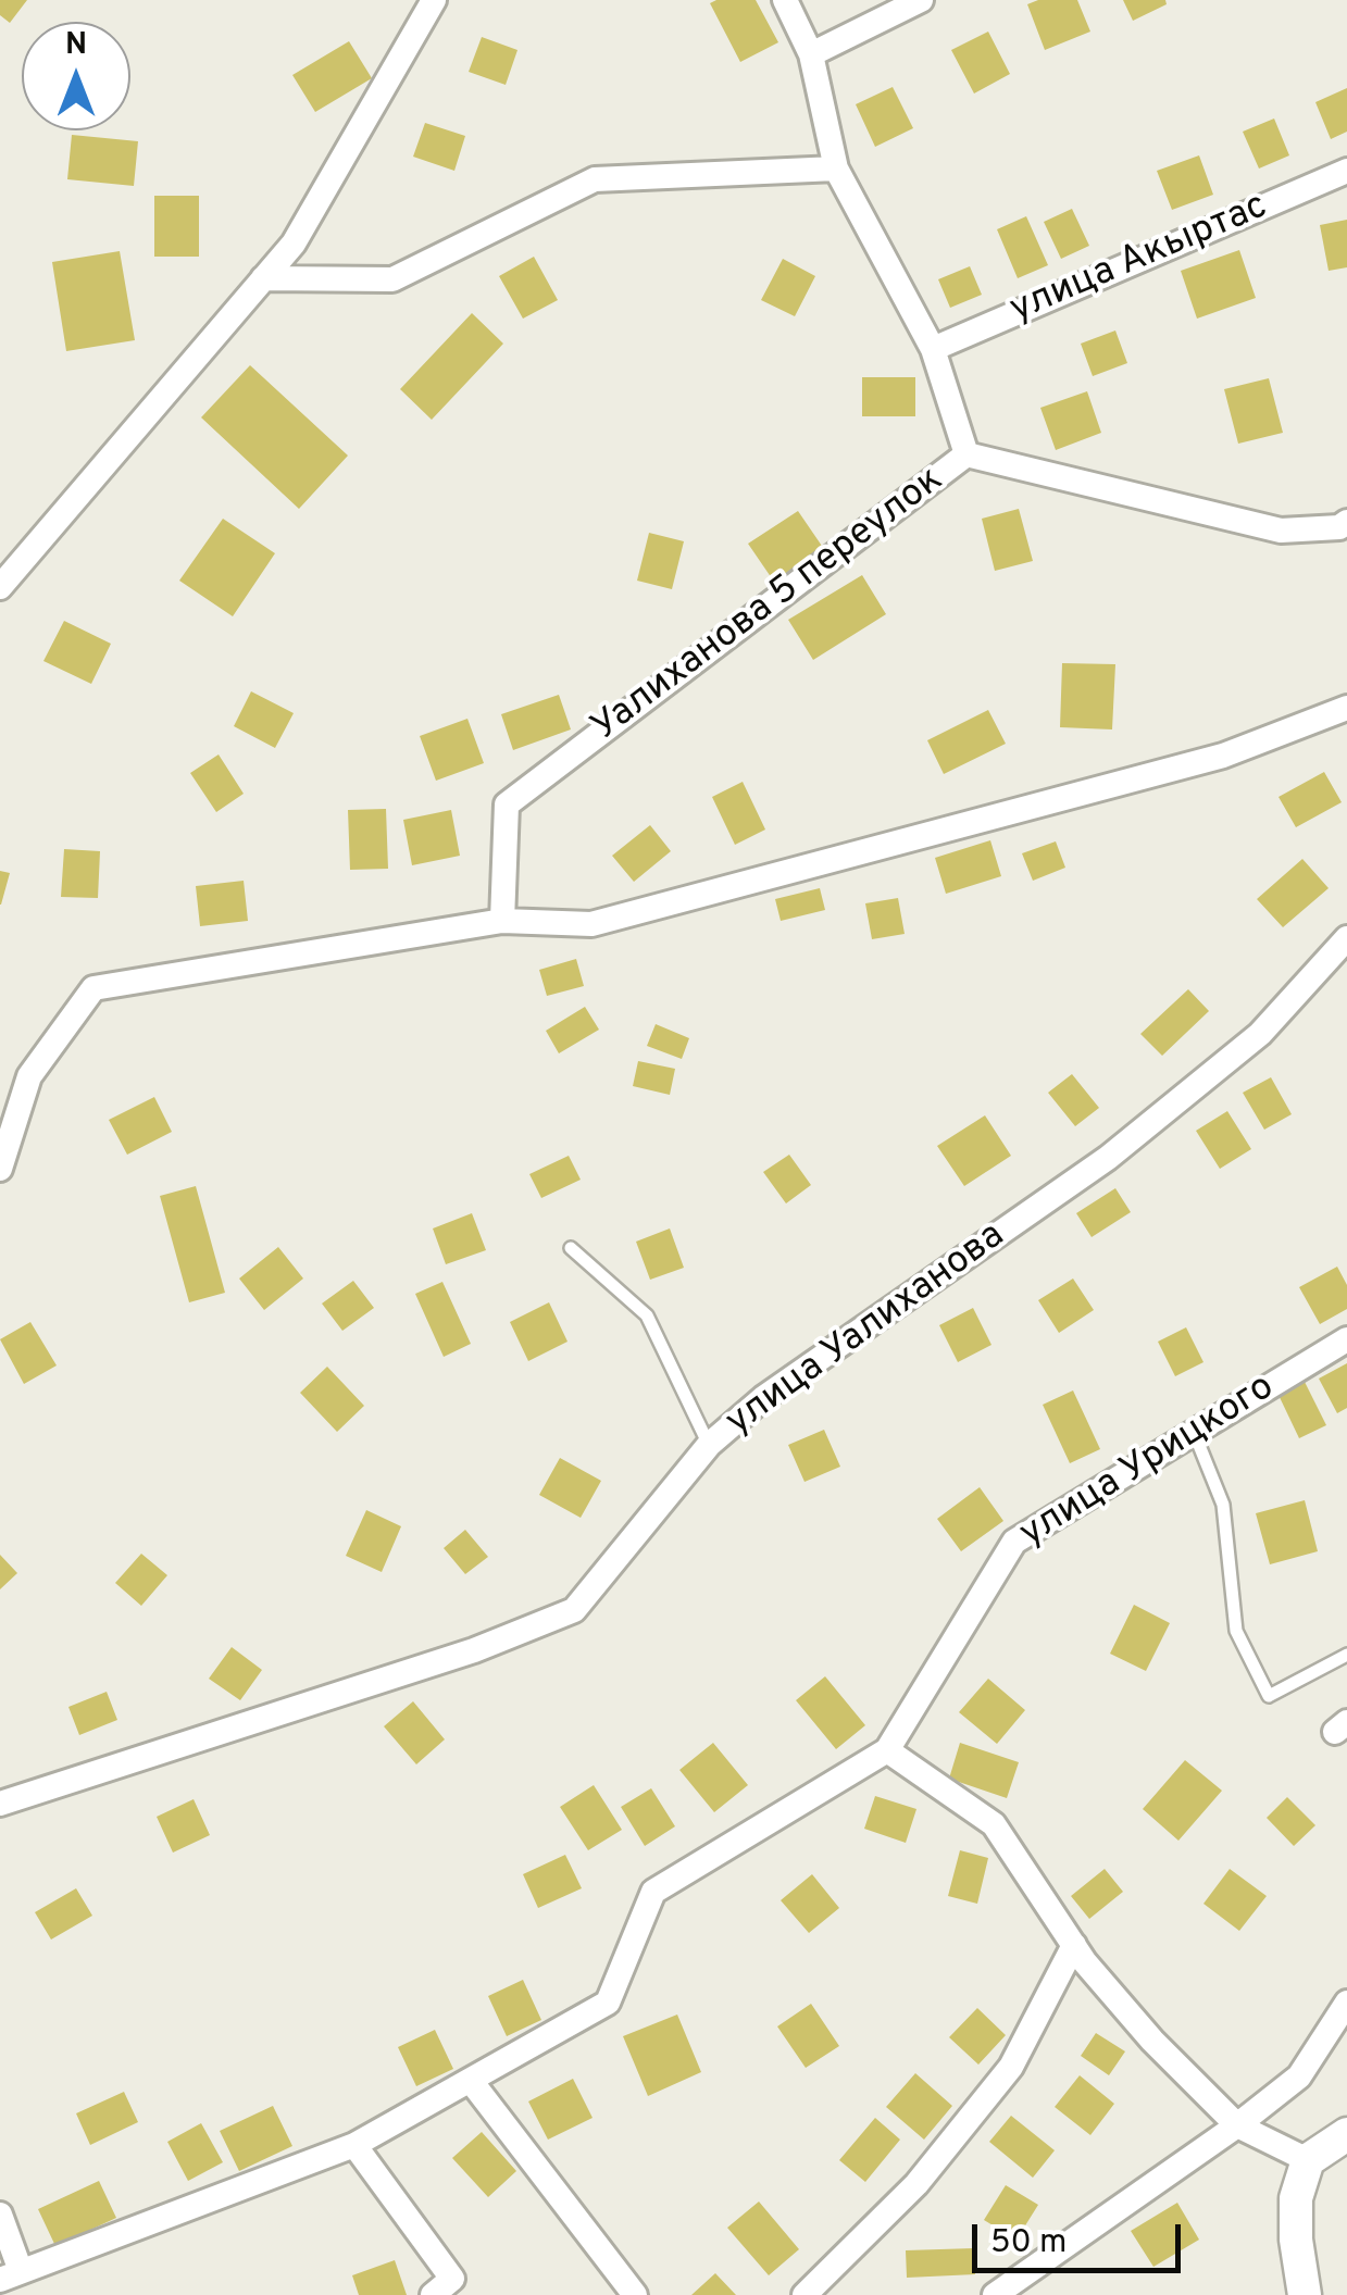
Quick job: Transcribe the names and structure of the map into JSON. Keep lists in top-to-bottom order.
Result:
{
  "streets": {
    "street": [
      "улица Акыртас",
      "Уалиханова 5 переулок",
      "улица Уалиханова",
      "улица Урицкого"
    ]
  },
  "scale_bar": "50 m",
  "north": "top"
}
